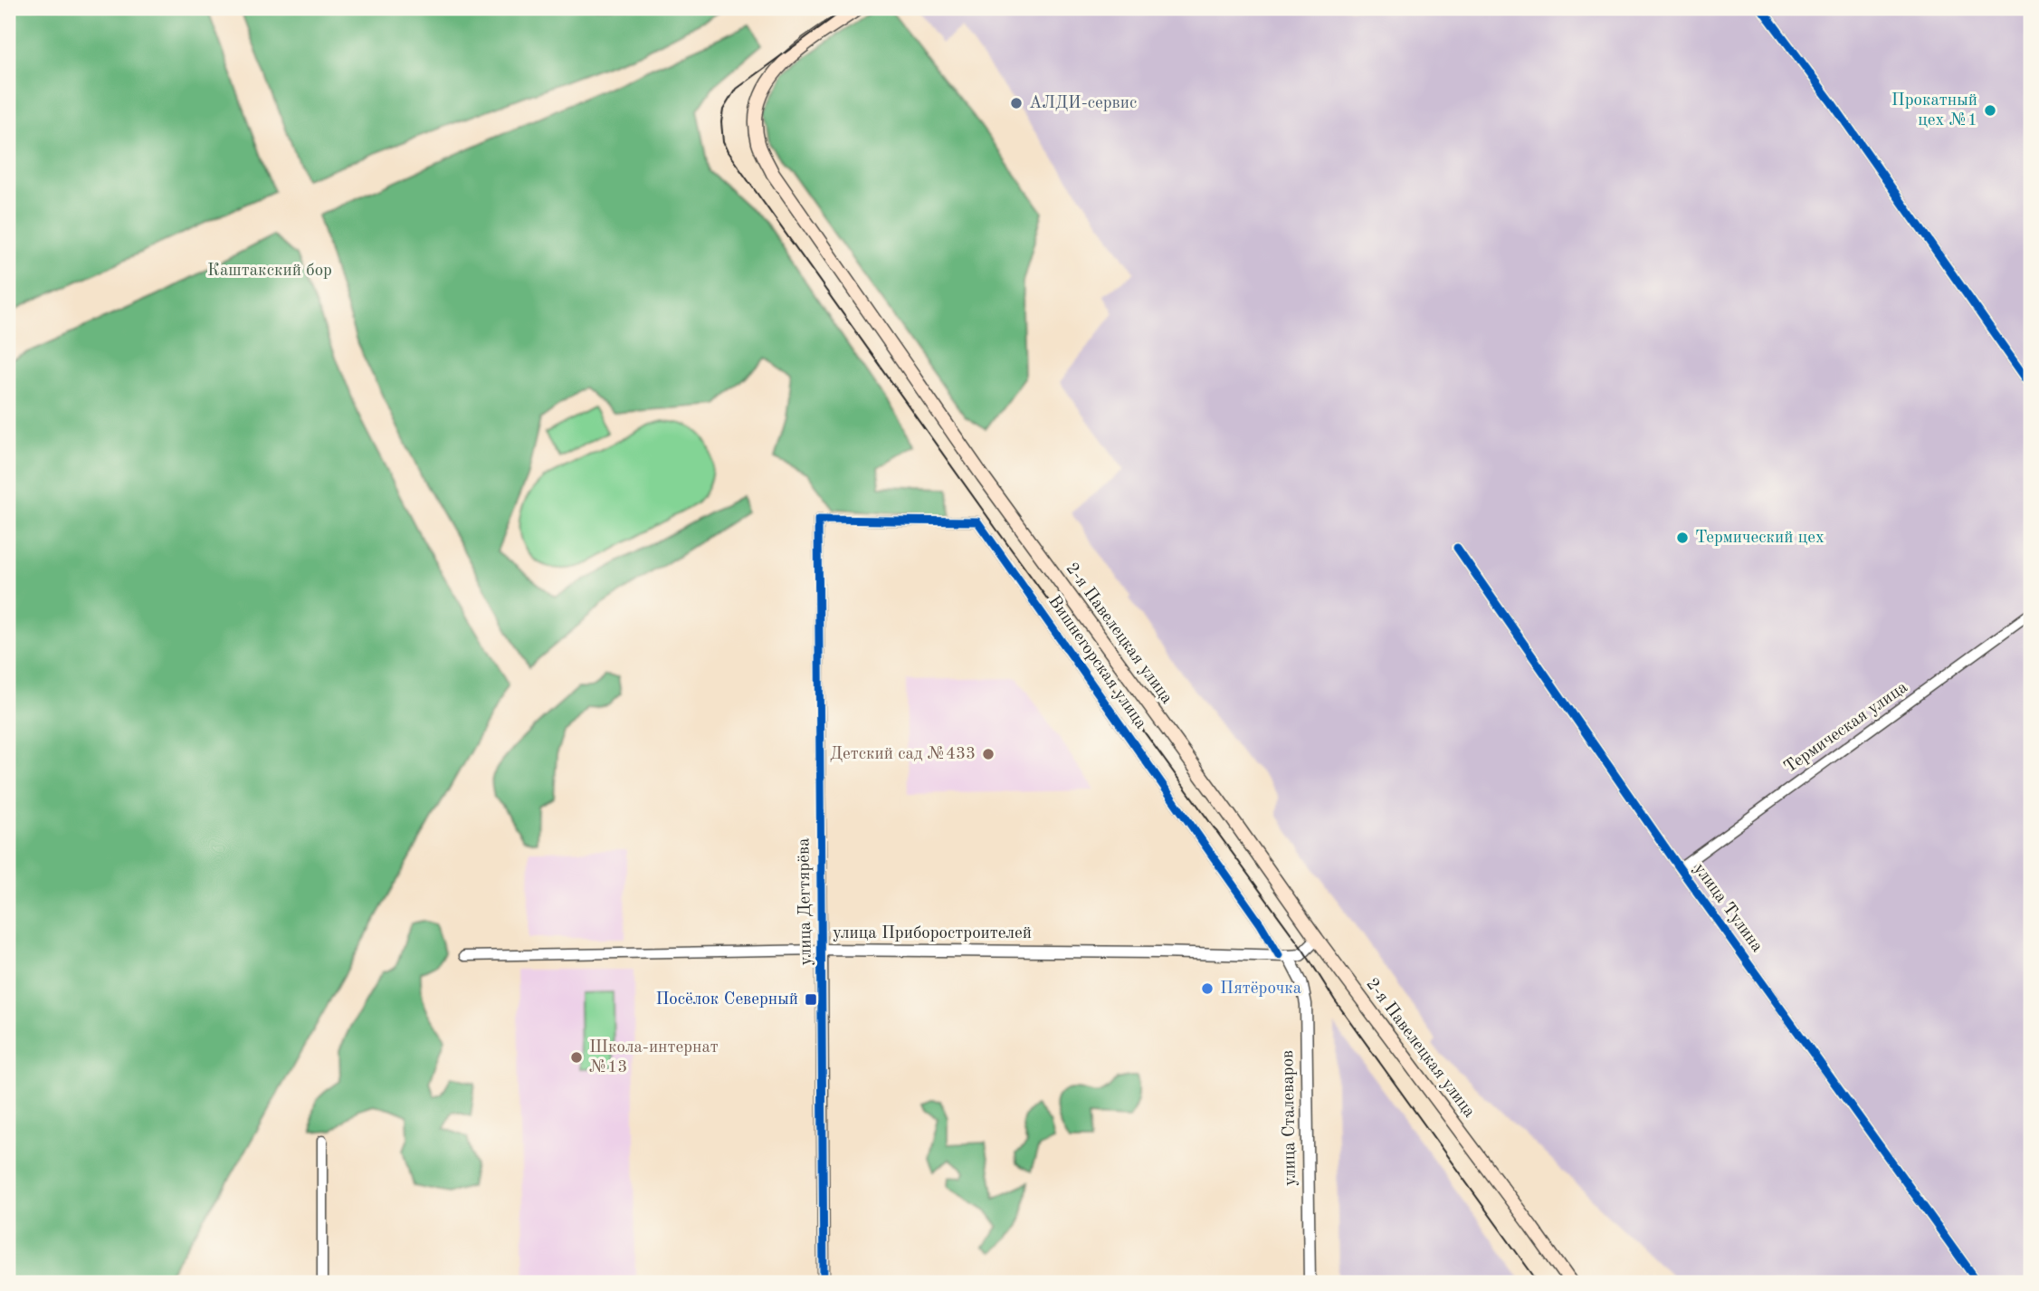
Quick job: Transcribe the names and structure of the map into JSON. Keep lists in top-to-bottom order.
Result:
{
  "streets": {
    "main road": ["2-я Павелецкая улица"],
    "street": [
      "Вишнегорская улица",
      "Термическая улица",
      "улица Дегтярёва",
      "улица Тулина",
      "улица Приборостроителей",
      "улица Сталеваров"
    ]
  },
  "crossings": [
    ["2-я Павелецкая улица", "улица Приборостроителей"],
    ["Вишнегорская улица", "улица Дегтярёва"],
    ["Вишнегорская улица", "улица Приборостроителей"],
    ["Вишнегорская улица", "улица Сталеваров"],
    ["Термическая улица", "улица Тулина"],
    ["улица Дегтярёва", "улица Приборостроителей"],
    ["улица Приборостроителей", "улица Сталеваров"]
  ],
  "parks": ["Каштакский бор"],
  "places": {
    "other": [
      "АЛДИ-сервис",
      "Прокатный цех №1",
      "Термический цех",
      "Детский сад №433",
      "Пятёрочка",
      "Школа-интернат №13"
    ],
    "transit": ["Посёлок Северный"]
  }
}
